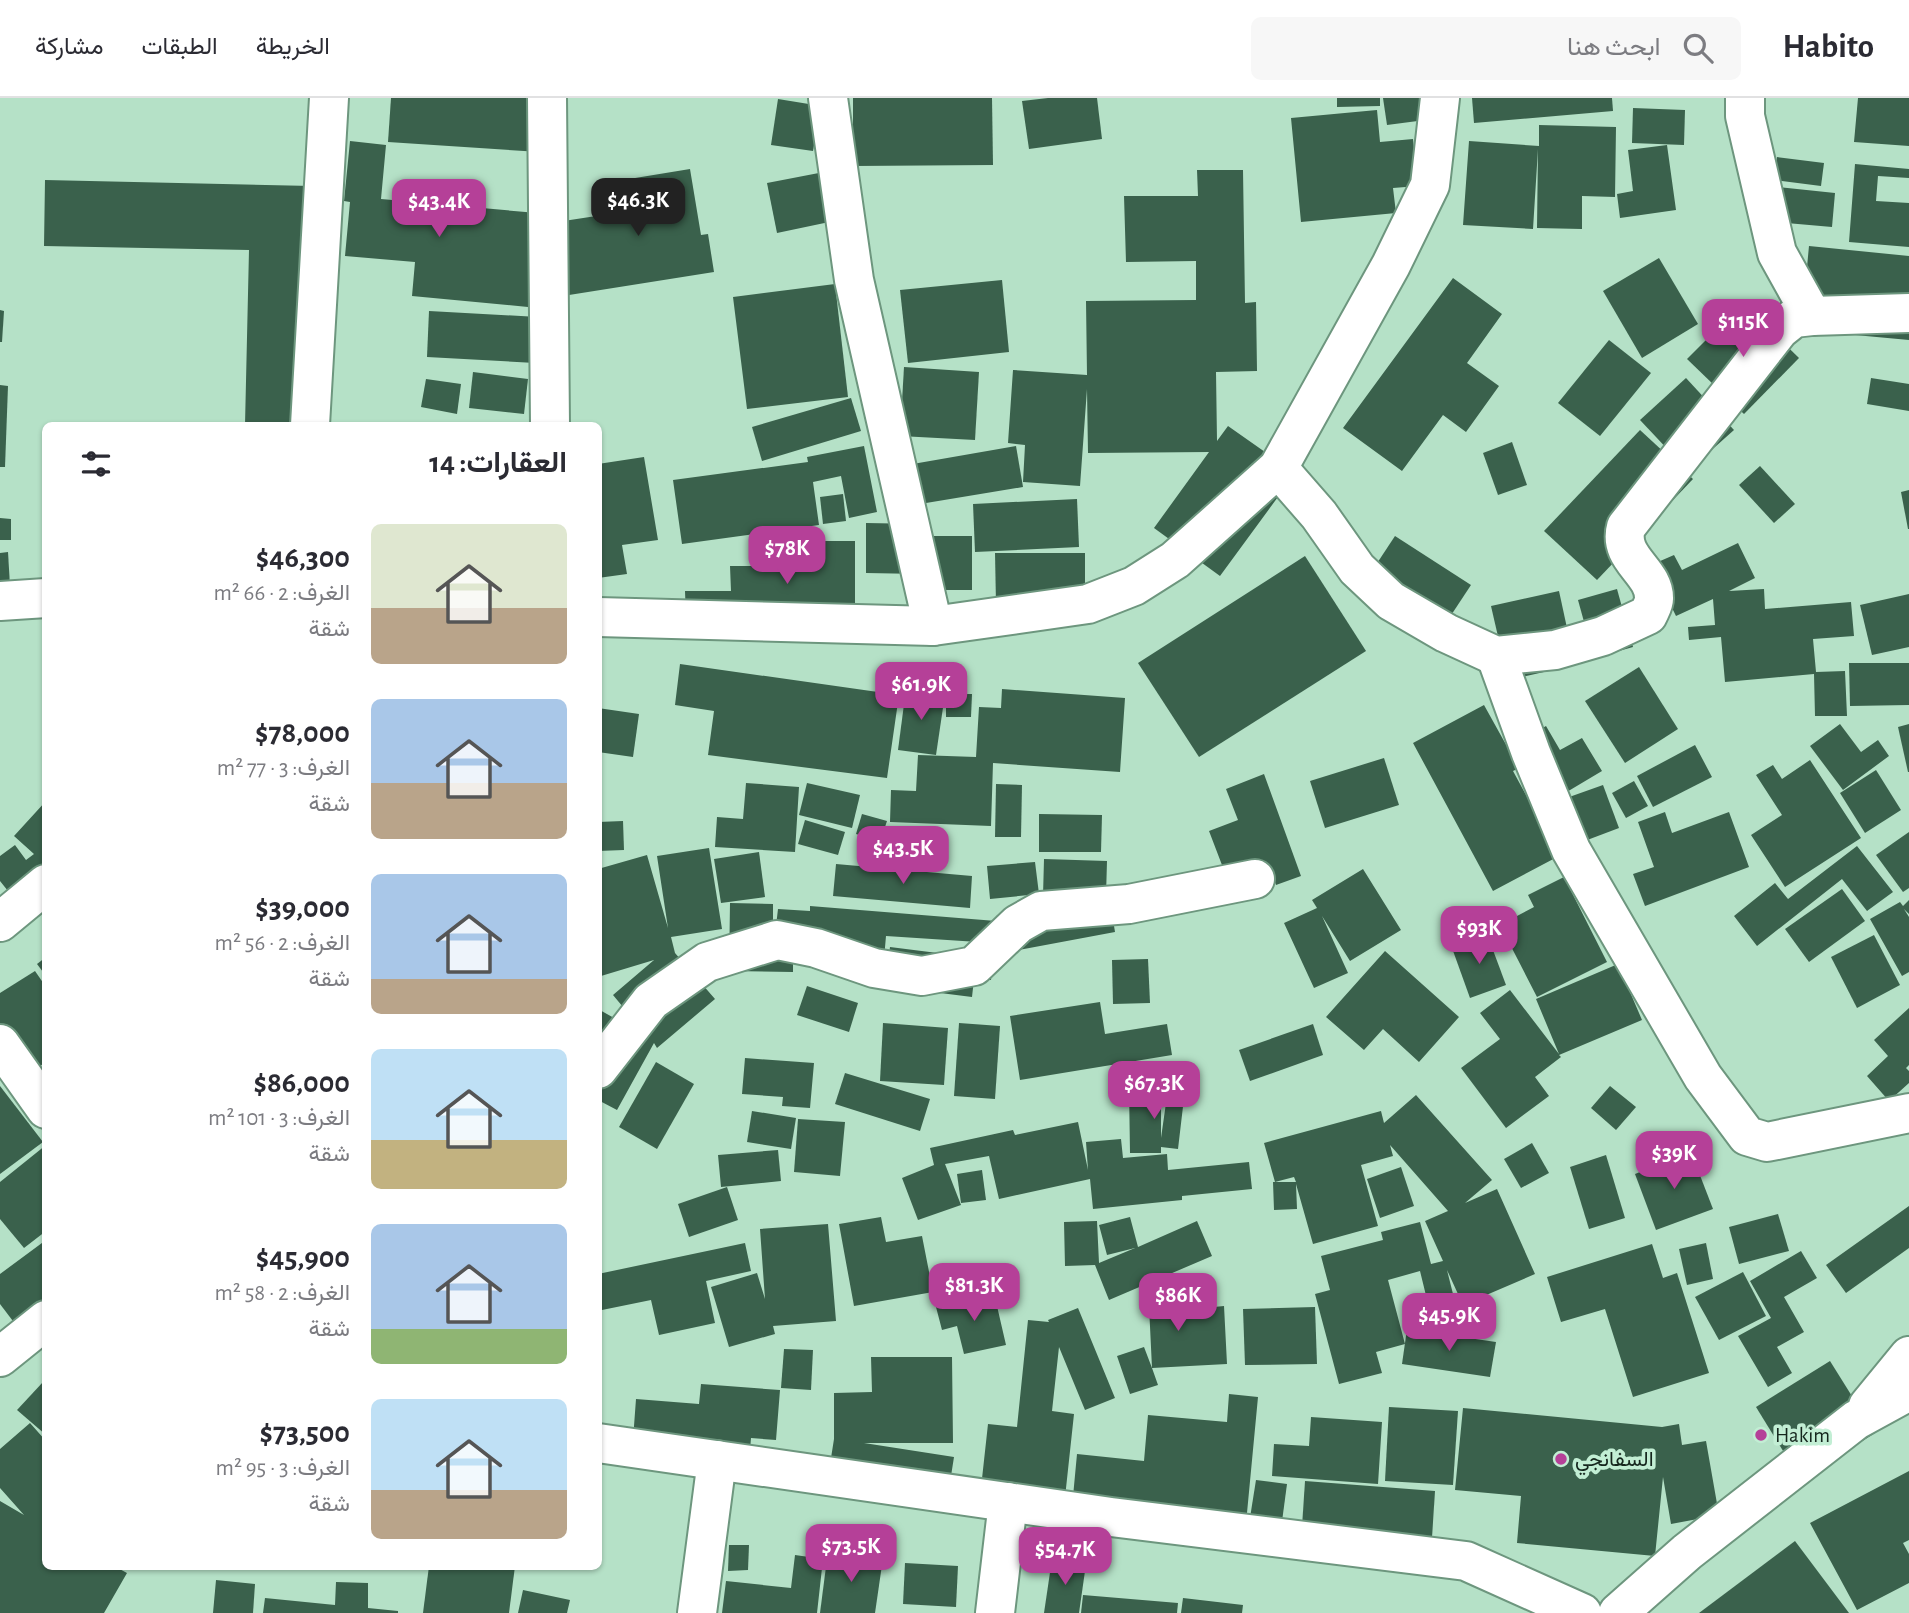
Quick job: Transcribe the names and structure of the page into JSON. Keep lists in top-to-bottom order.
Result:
{
  "places": ["Hakim", "السفانجي"],
  "page": {
    "header": "Habito",
    "search": "ابحث هنا",
    "nav": ["الخريطة", "الطبقات", "مشاركة"],
    "price": [
      "$46.3K",
      "$43.4K",
      "$115K",
      "$78K",
      "$61.9K",
      "$43.5K",
      "$93K",
      "$67.3K",
      "$39K",
      "$81.3K",
      "$86K",
      "$45.9K",
      "$73.5K",
      "$54.7K"
    ],
    "heading": "العقارات: 14",
    "list": [
      {
        "name": "$46,300",
        "note": "الغرف: 2 · 66 m² · شقة"
      },
      {
        "name": "$78,000",
        "note": "الغرف: 3 · 77 m² · شقة"
      },
      {
        "name": "$39,000",
        "note": "الغرف: 2 · 56 m² · شقة"
      },
      {
        "name": "$86,000",
        "note": "الغرف: 3 · 101 m² · شقة"
      },
      {
        "name": "$45,900",
        "note": "الغرف: 2 · 58 m² · شقة"
      },
      {
        "name": "$73,500",
        "note": "الغرف: 3 · 95 m² · شقة"
      }
    ]
  }
}
